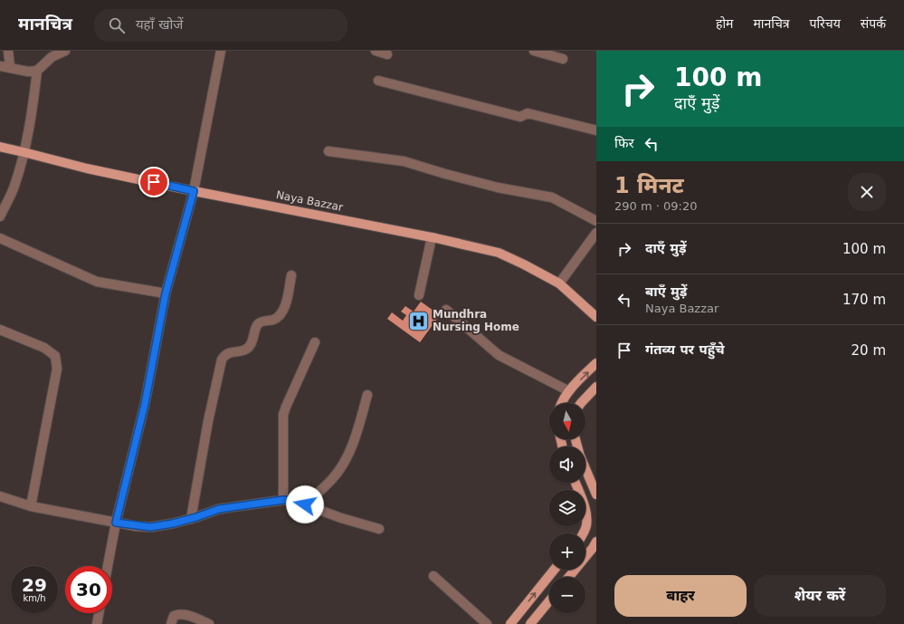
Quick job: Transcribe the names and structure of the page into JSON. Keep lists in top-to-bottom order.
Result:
{
  "streets": {
    "main road": ["Naya Bazzar"]
  },
  "places": {
    "hospital": ["Mundhra Nursing Home"]
  },
  "north": "bottom",
  "page": {
    "header": "मानचित्र",
    "search": "यहाँ खोजें",
    "nav": [
      "होम",
      "मानचित्र",
      "परिचय",
      "संपर्क"
    ],
    "turn": ["100 m", "दाएँ मुड़ें"],
    "then": "फिर",
    "heading": ["1 मिनट", "290 m · 09:20"],
    "list": [
      {
        "name": "दाएँ मुड़ें",
        "value": "100 m"
      },
      {
        "name": "बाएँ मुड़ें",
        "note": "Naya Bazzar",
        "value": "170 m"
      },
      {
        "name": "गंतव्य पर पहुँचे",
        "value": "20 m"
      }
    ],
    "map_buttons": ["+", "−"],
    "speed": "29 km/h",
    "limit": "30",
    "buttons": ["बाहर", "शेयर करें"]
  }
}
